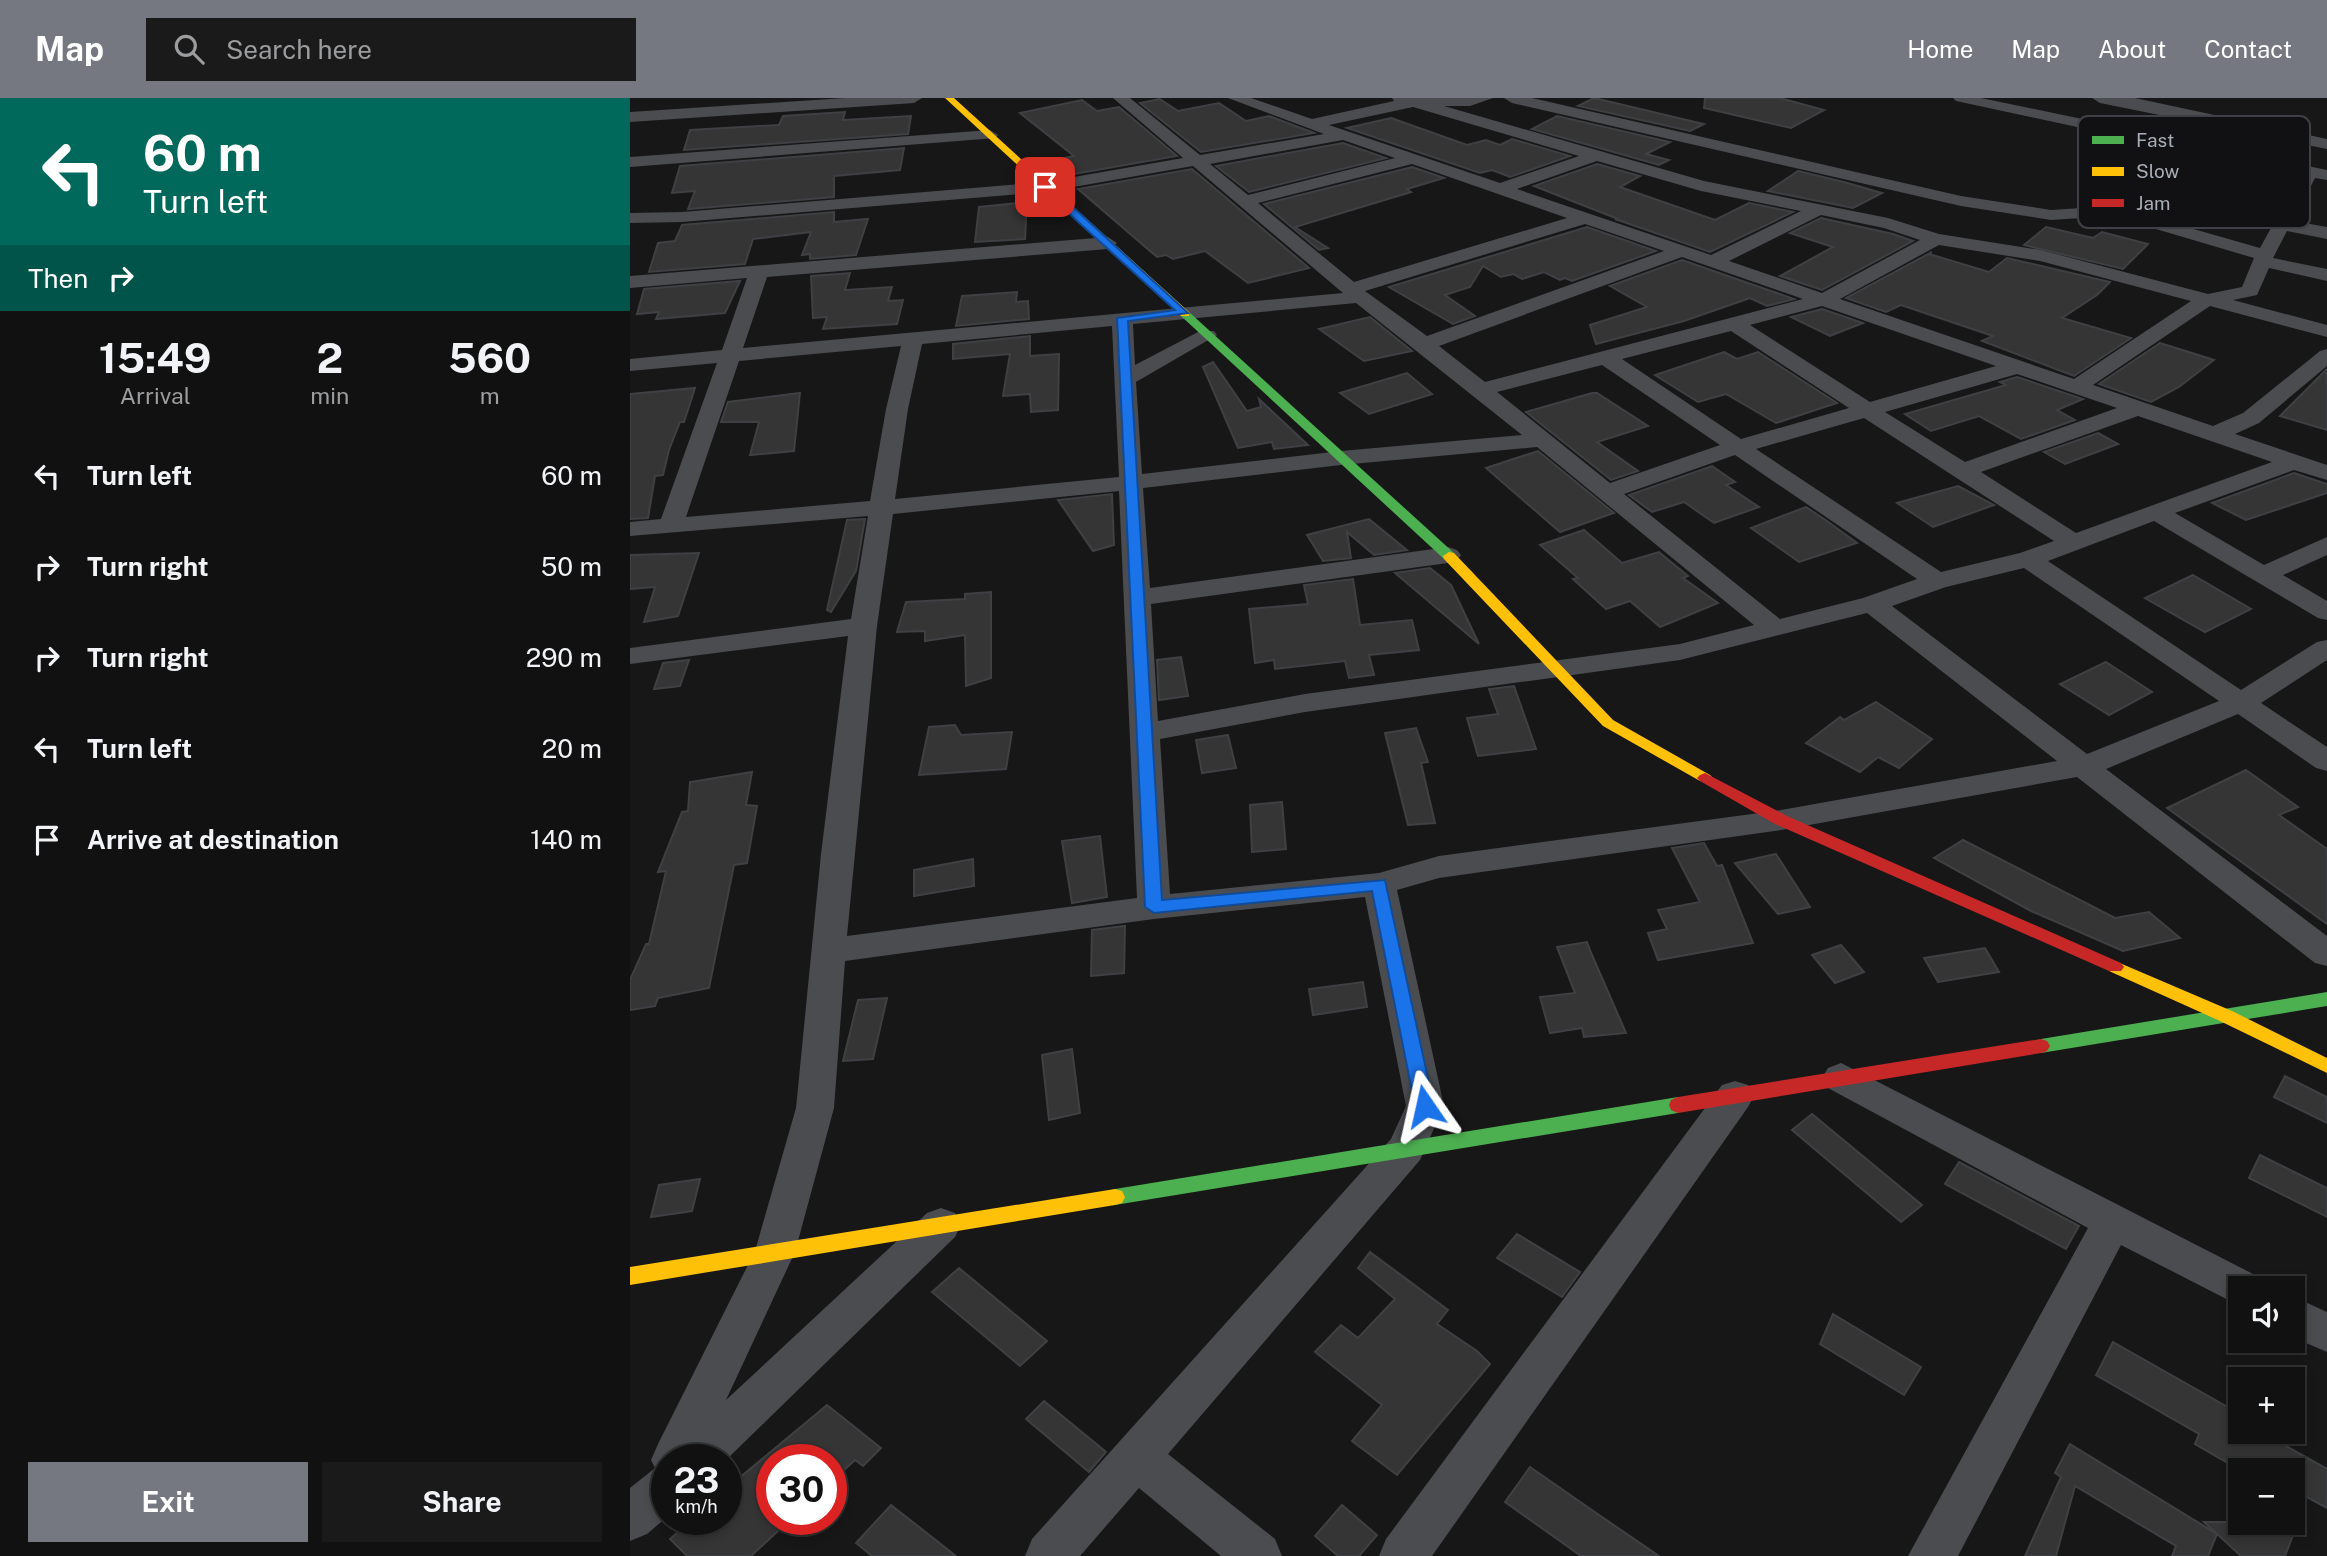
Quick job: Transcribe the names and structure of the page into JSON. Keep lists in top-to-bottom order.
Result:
{
  "legend": ["Fast", "Slow", "Jam"],
  "page": {
    "header": "Map",
    "search": "Search here",
    "nav": [
      "Home",
      "Map",
      "About",
      "Contact"
    ],
    "turn": ["60 m", "Turn left"],
    "then": "Then",
    "eta": [
      "15:49",
      "Arrival",
      "2",
      "min",
      "560",
      "m"
    ],
    "list": [
      {
        "name": "Turn left",
        "value": "60 m"
      },
      {
        "name": "Turn right",
        "value": "50 m"
      },
      {
        "name": "Turn right",
        "value": "290 m"
      },
      {
        "name": "Turn left",
        "value": "20 m"
      },
      {
        "name": "Arrive at destination",
        "value": "140 m"
      }
    ],
    "map_buttons": ["+", "−"],
    "speed": "23 km/h",
    "limit": "30",
    "buttons": ["Exit", "Share"]
  }
}
